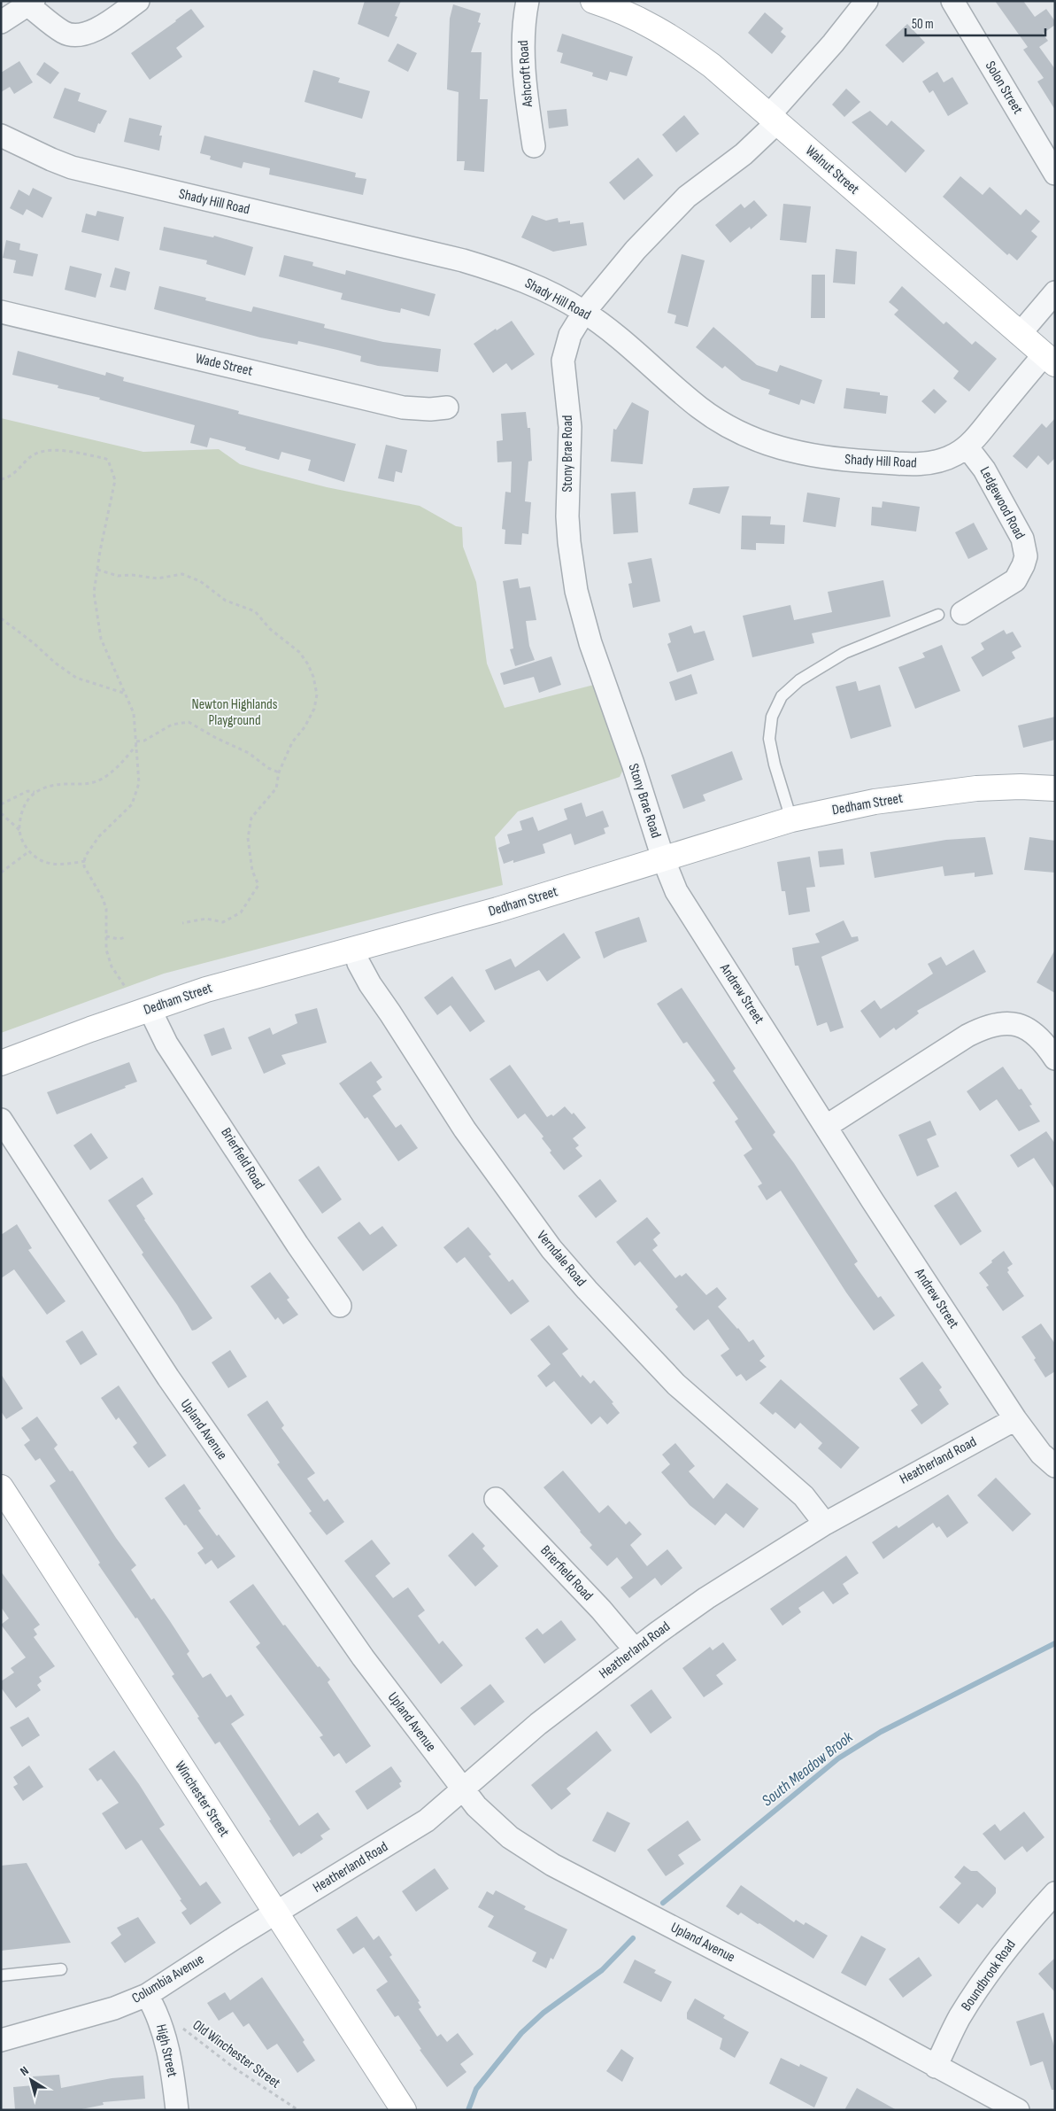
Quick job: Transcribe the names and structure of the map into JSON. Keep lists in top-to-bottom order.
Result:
{
  "streets": {
    "main road": ["Walnut Street", "Dedham Street", "Winchester Street"],
    "street": [
      "Ashcroft Road",
      "Solon Street",
      "Shady Hill Road",
      "Wade Street",
      "Stony Brae Road",
      "Ledgewood Road",
      "Andrew Street",
      "Brierfield Road",
      "Verndale Road",
      "Upland Avenue",
      "Heatherland Road",
      "Boundbrook Road",
      "Columbia Avenue",
      "High Street"
    ],
    "path": ["Old Winchester Street"]
  },
  "crossings": [
    ["Walnut Street", "Shady Hill Road"],
    ["Walnut Street", "Stony Brae Road"],
    ["Shady Hill Road", "Stony Brae Road"],
    ["Shady Hill Road", "Ledgewood Road"],
    ["Stony Brae Road", "Dedham Street"],
    ["Stony Brae Road", "Andrew Street"],
    ["Dedham Street", "Andrew Street"],
    ["Dedham Street", "Brierfield Road"],
    ["Dedham Street", "Verndale Road"],
    ["Andrew Street", "Heatherland Road"],
    ["Brierfield Road", "Heatherland Road"],
    ["Verndale Road", "Heatherland Road"],
    ["Upland Avenue", "Heatherland Road"],
    ["Upland Avenue", "Boundbrook Road"],
    ["Heatherland Road", "Winchester Street"],
    ["Heatherland Road", "Columbia Avenue"],
    ["Winchester Street", "Columbia Avenue"],
    ["Columbia Avenue", "High Street"],
    ["High Street", "Old Winchester Street"]
  ],
  "water": ["South Meadow Brook"],
  "parks": ["Newton Highlands Playground"],
  "scale_bar": "50 m",
  "north": "top left"
}
